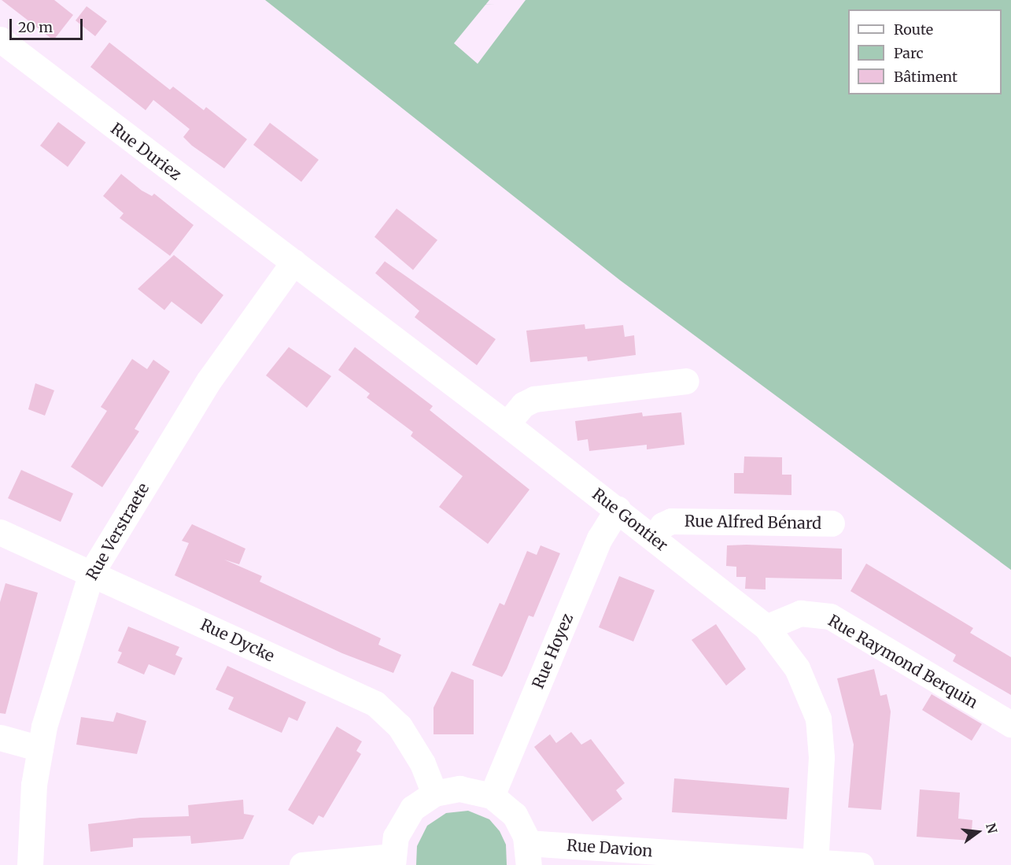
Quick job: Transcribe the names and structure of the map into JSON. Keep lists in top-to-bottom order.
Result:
{
  "streets": {
    "street": [
      "Rue Duriez",
      "Rue Gontier",
      "Rue Alfred Bénard",
      "Rue Verstraete",
      "Rue Dycke",
      "Rue Hoyez",
      "Rue Raymond Berquin",
      "Rue Davion"
    ]
  },
  "crossings": [
    ["Rue Duriez", "Rue Gontier"],
    ["Rue Duriez", "Rue Verstraete"],
    ["Rue Gontier", "Rue Alfred Bénard"],
    ["Rue Gontier", "Rue Verstraete"],
    ["Rue Gontier", "Rue Hoyez"],
    ["Rue Gontier", "Rue Raymond Berquin"],
    ["Rue Gontier", "Rue Davion"],
    ["Rue Verstraete", "Rue Dycke"]
  ],
  "legend": ["Route", "Parc", "Bâtiment"],
  "scale_bar": "20 m",
  "north": "right"
}
